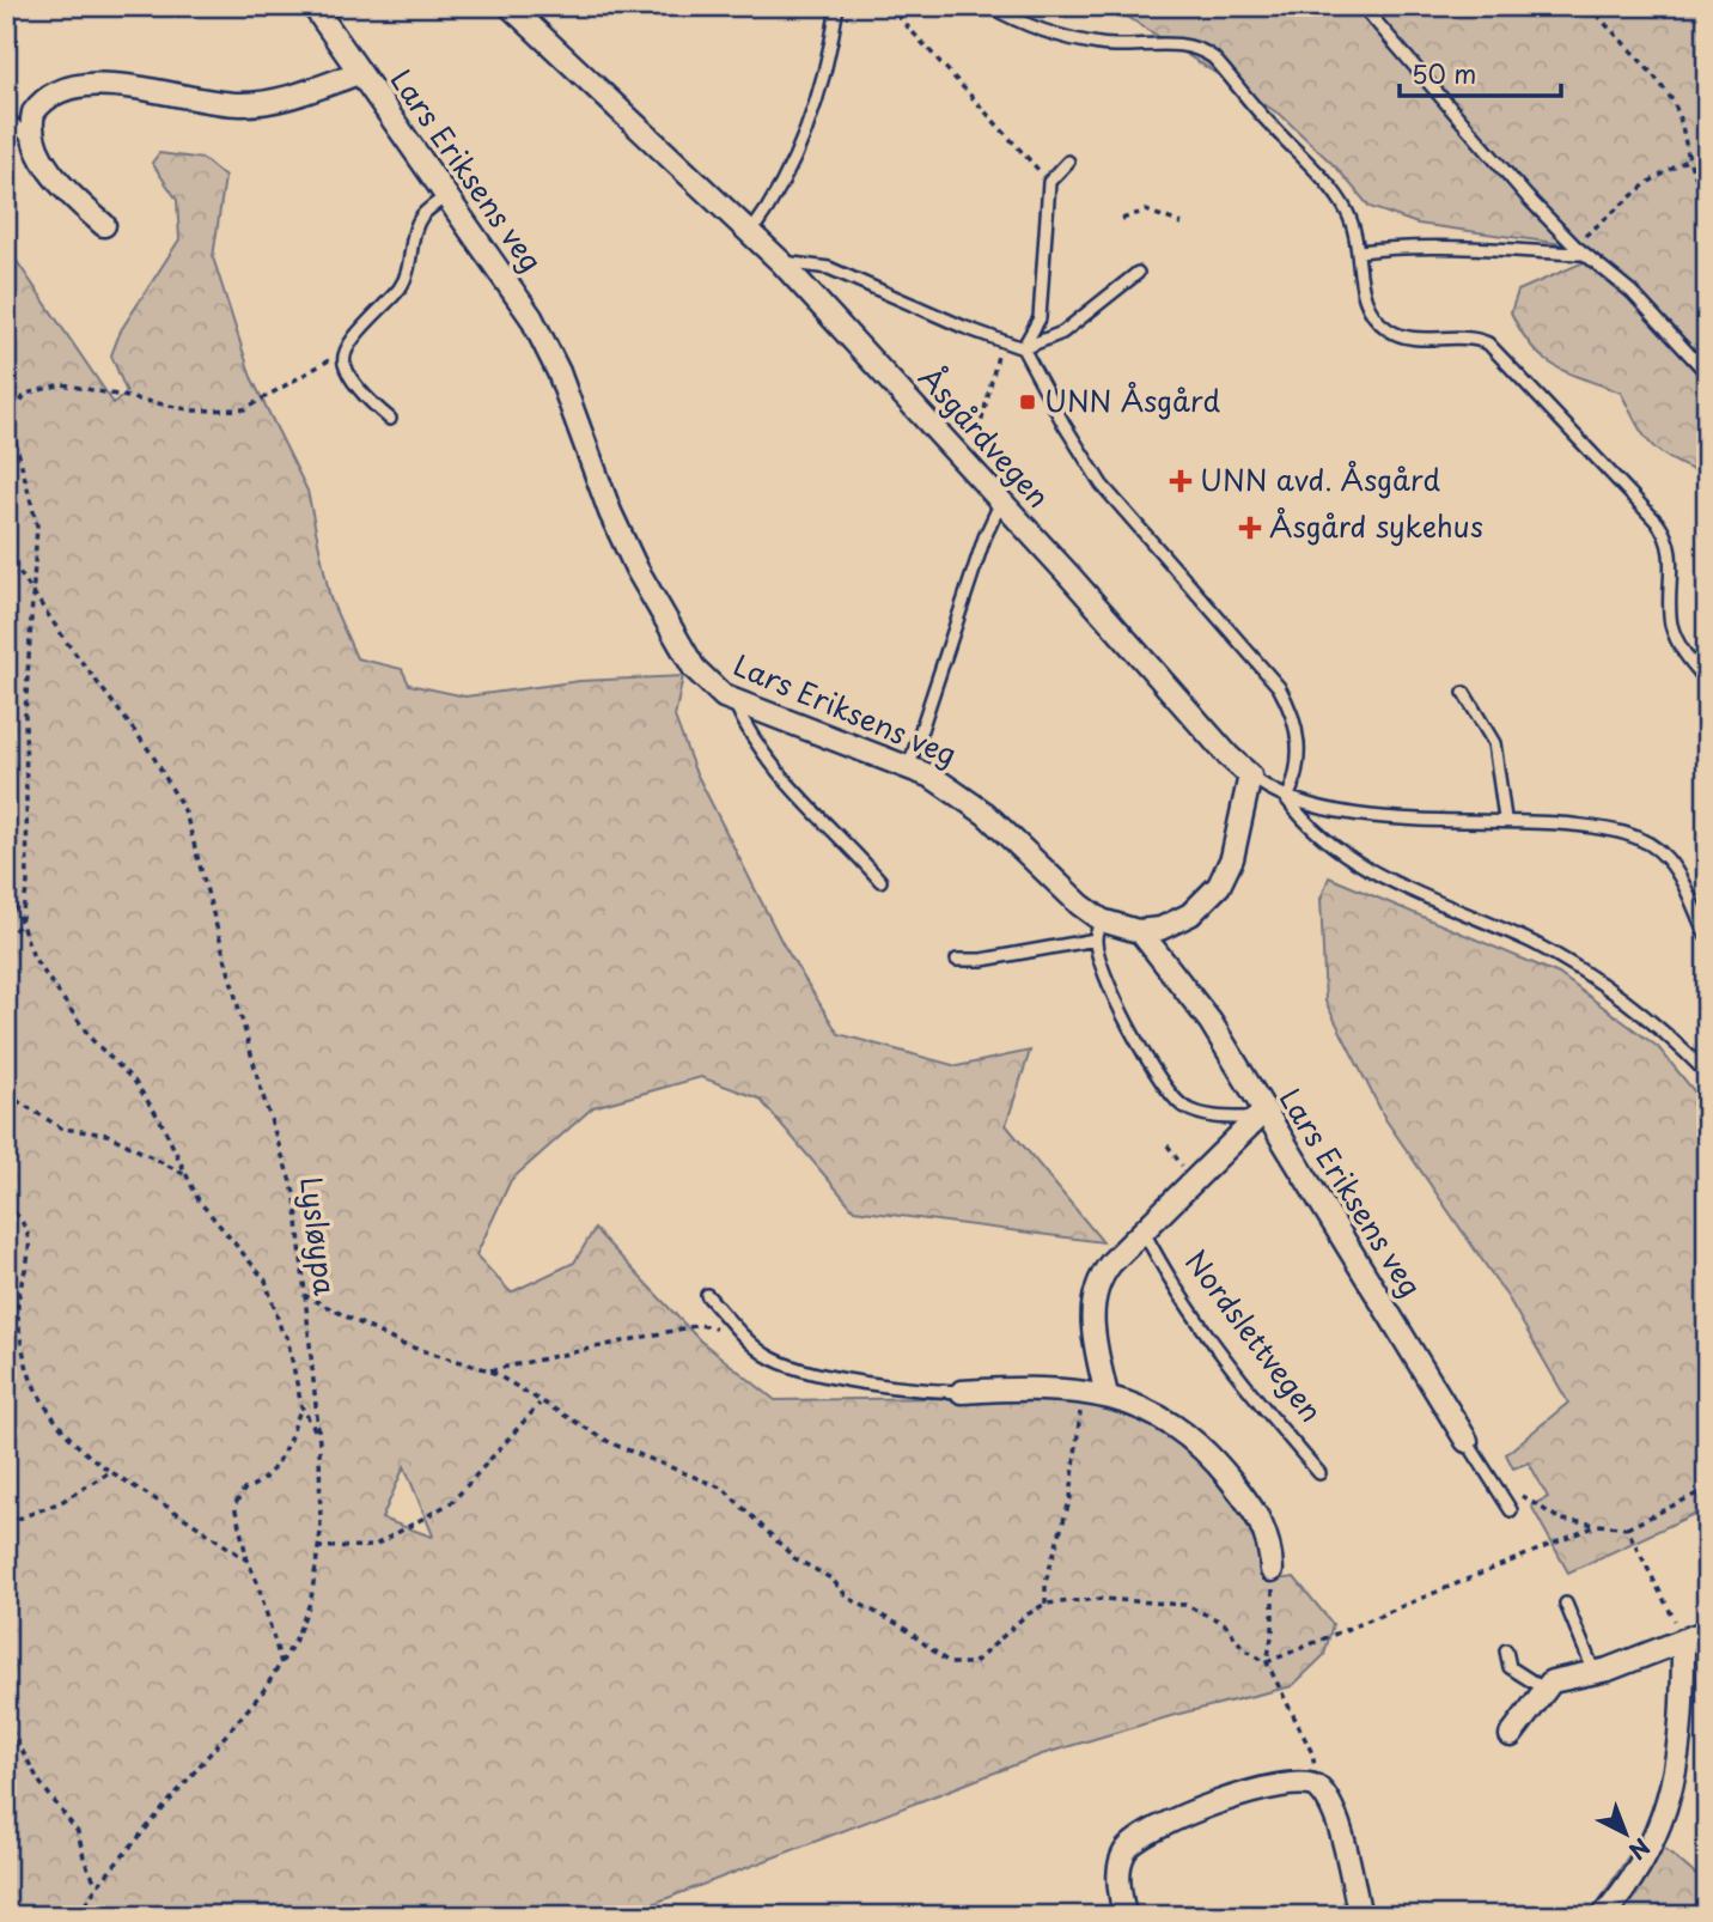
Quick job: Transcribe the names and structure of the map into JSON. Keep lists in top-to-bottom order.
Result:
{
  "streets": {
    "street": ["Lars Eriksens veg", "Åsgårdvegen"],
    "lane": ["Nordslettvegen"],
    "path": ["Lysløypa"]
  },
  "places": {
    "transit": ["UNN Åsgård"],
    "health": ["UNN avd. Åsgård", "Åsgård sykehus"]
  },
  "scale_bar": "50 m",
  "north": "bottom right"
}
